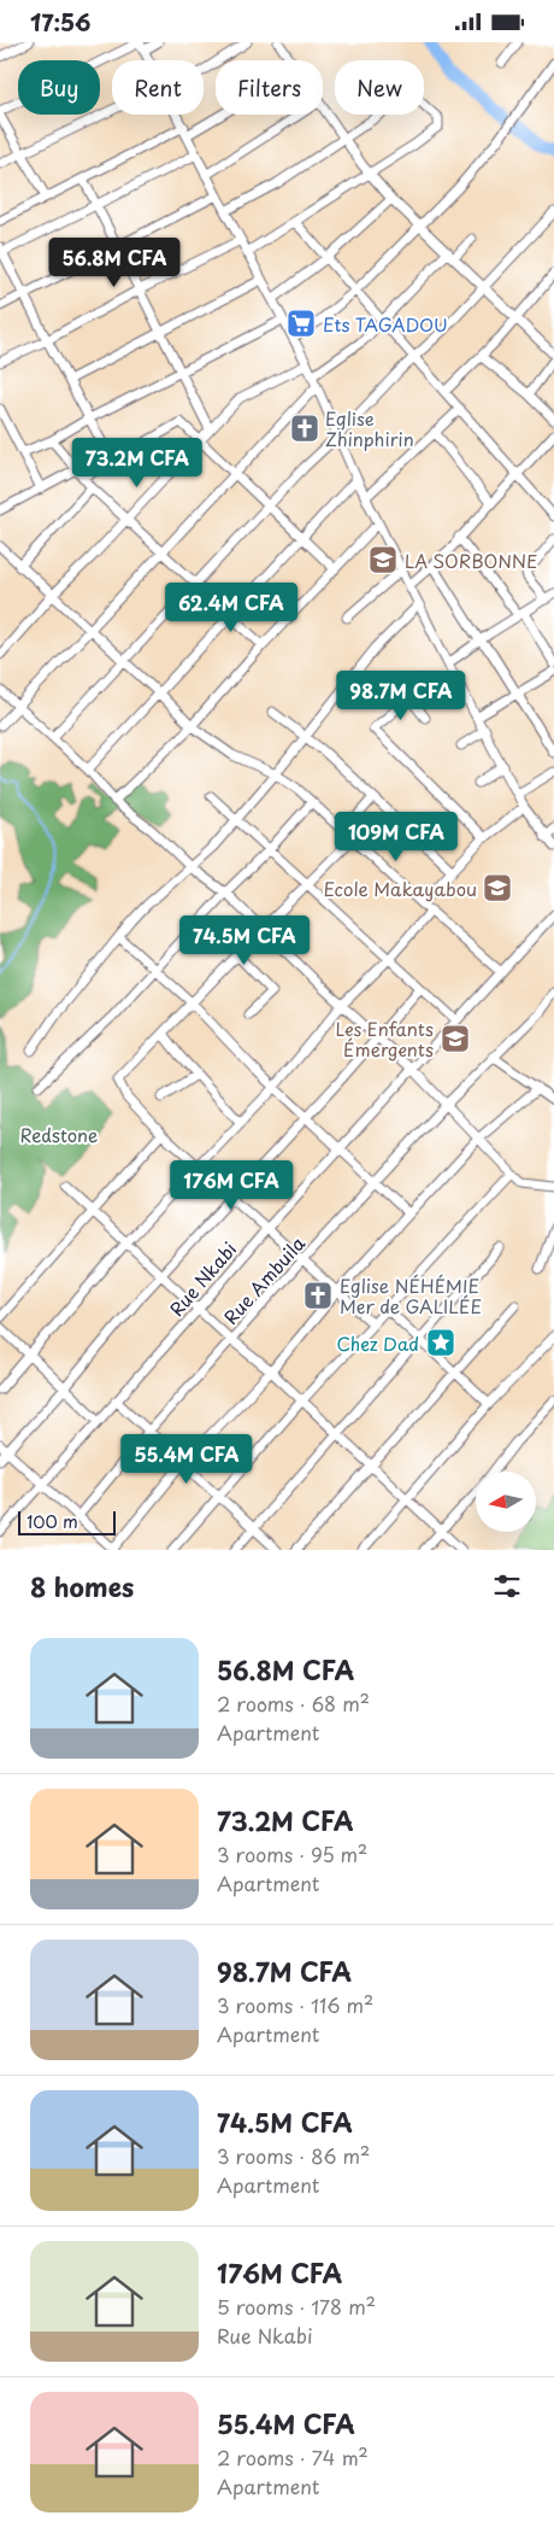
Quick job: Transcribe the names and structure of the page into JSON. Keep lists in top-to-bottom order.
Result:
{
  "streets": {
    "street": ["Rue Nkabi", "Rue Ambuila"]
  },
  "parks": ["Redstone"],
  "places": {
    "supermarket": ["Ets TAGADOU"],
    "church": ["Eglise Zhinphirin", "Eglise NÉHÉMIE Mer de GALILÉE"],
    "school or university": ["LA SORBONNE", "Ecole Makayabou", "Les Enfants Émergents"],
    "place": ["Chez Dad"]
  },
  "scale_bar": "100 m",
  "north": "left",
  "page": {
    "status": "17:56",
    "chip": [
      "Buy",
      "Rent",
      "Filters",
      "New"
    ],
    "price": [
      "56.8M CFA",
      "73.2M CFA",
      "62.4M CFA",
      "98.7M CFA",
      "109M CFA",
      "74.5M CFA",
      "176M CFA",
      "55.4M CFA"
    ],
    "scale": "100 m",
    "heading": "8 homes",
    "list": [
      {
        "name": "56.8M CFA",
        "note": "2 rooms · 68 m² · Apartment"
      },
      {
        "name": "73.2M CFA",
        "note": "3 rooms · 95 m² · Apartment"
      },
      {
        "name": "98.7M CFA",
        "note": "3 rooms · 116 m² · Apartment"
      },
      {
        "name": "74.5M CFA",
        "note": "3 rooms · 86 m² · Apartment"
      },
      {
        "name": "176M CFA",
        "note": "5 rooms · 178 m² · Rue Nkabi"
      },
      {
        "name": "55.4M CFA",
        "note": "2 rooms · 74 m² · Apartment"
      }
    ]
  }
}
